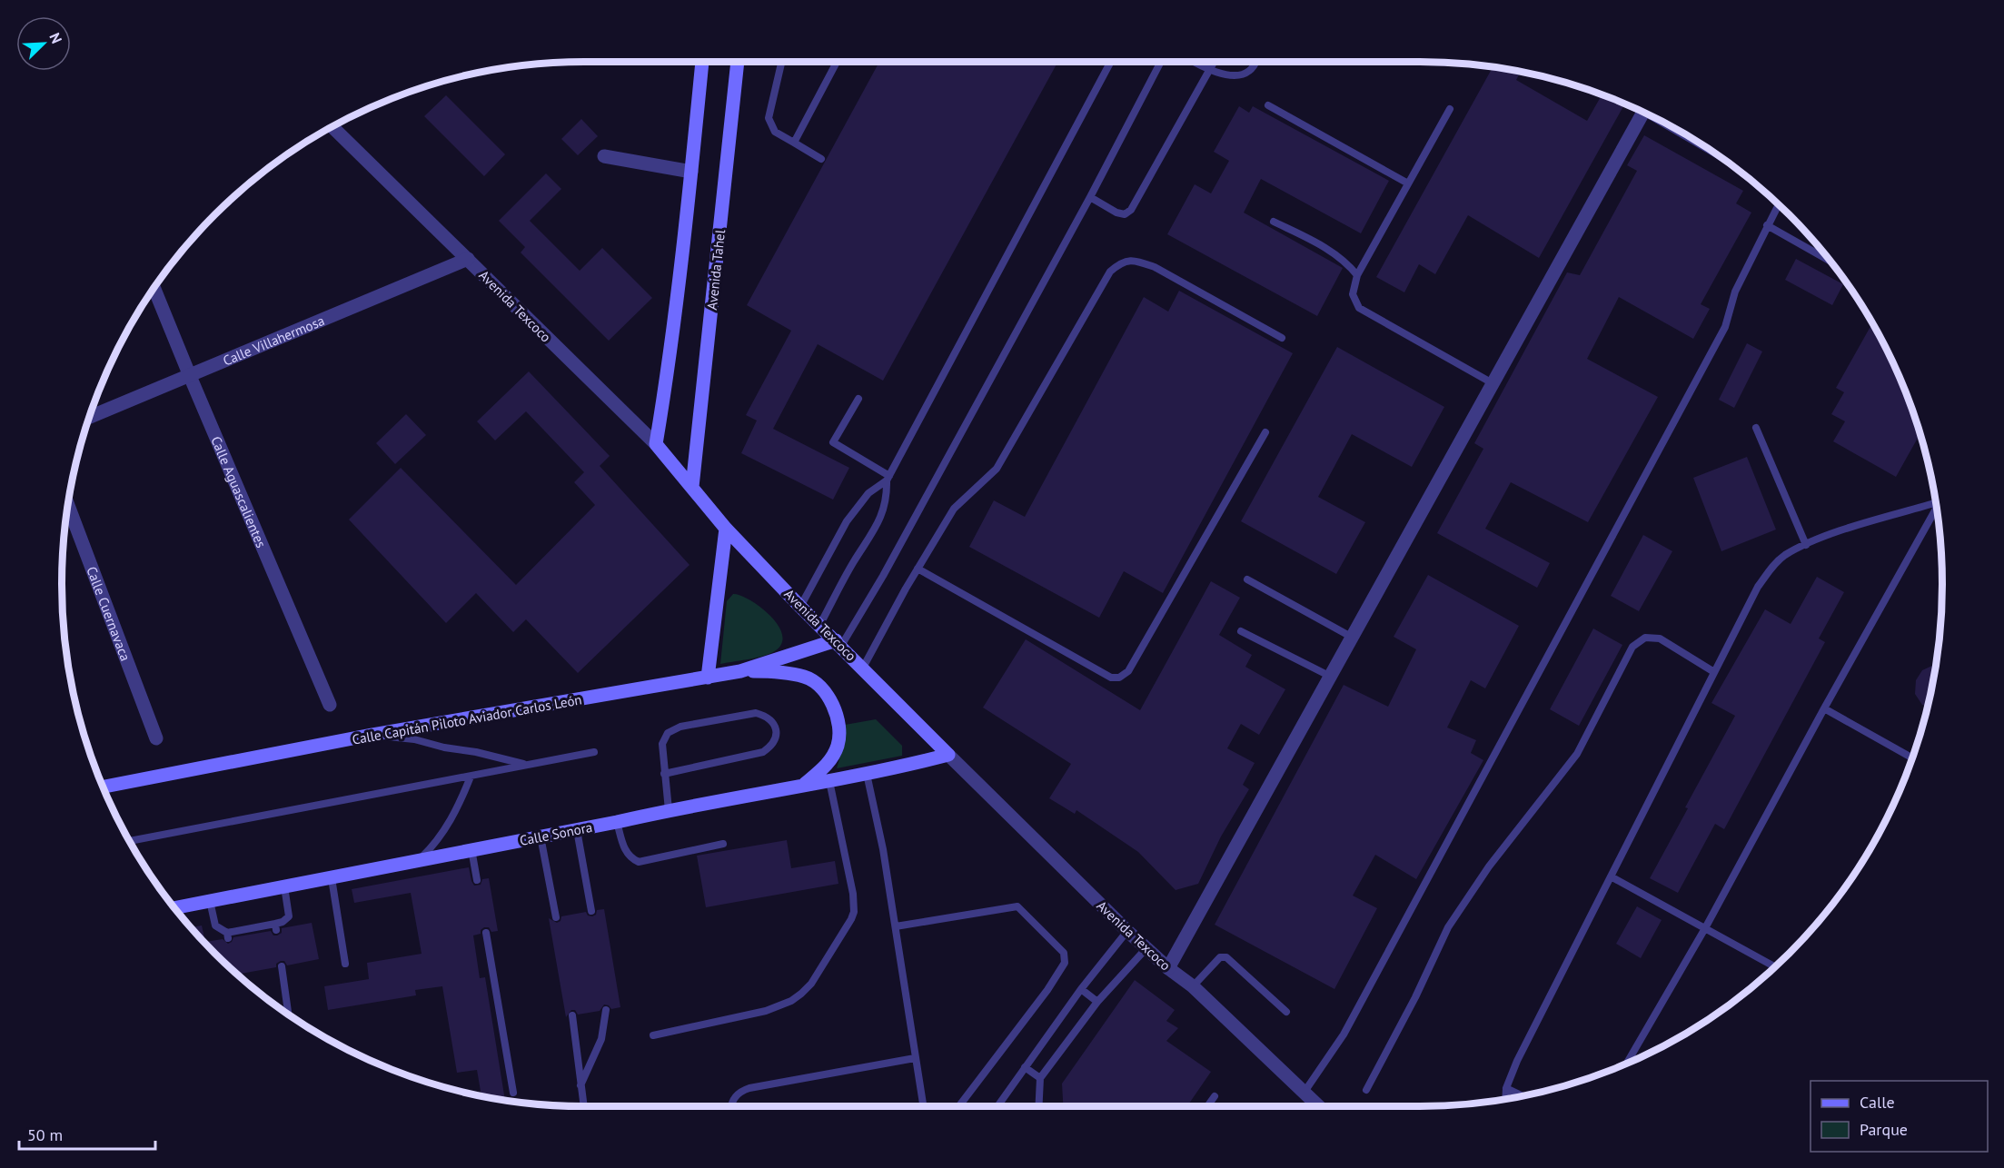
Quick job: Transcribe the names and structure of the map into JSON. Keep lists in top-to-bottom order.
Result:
{
  "streets": {
    "street": [
      "Avenida Tahel",
      "Avenida Texcoco",
      "Calle Villahermosa",
      "Calle Aguascalientes",
      "Calle Cuernavaca",
      "Calle Capitán Piloto Aviador Carlos León",
      "Calle Sonora"
    ]
  },
  "crossings": [
    ["Avenida Tahel", "Avenida Texcoco"],
    ["Avenida Texcoco", "Calle Villahermosa"],
    ["Avenida Texcoco", "Calle Capitán Piloto Aviador Carlos León"],
    ["Avenida Texcoco", "Calle Sonora"],
    ["Calle Villahermosa", "Calle Aguascalientes"]
  ],
  "legend": ["Calle", "Parque"],
  "scale_bar": "50 m",
  "north": "top right"
}
